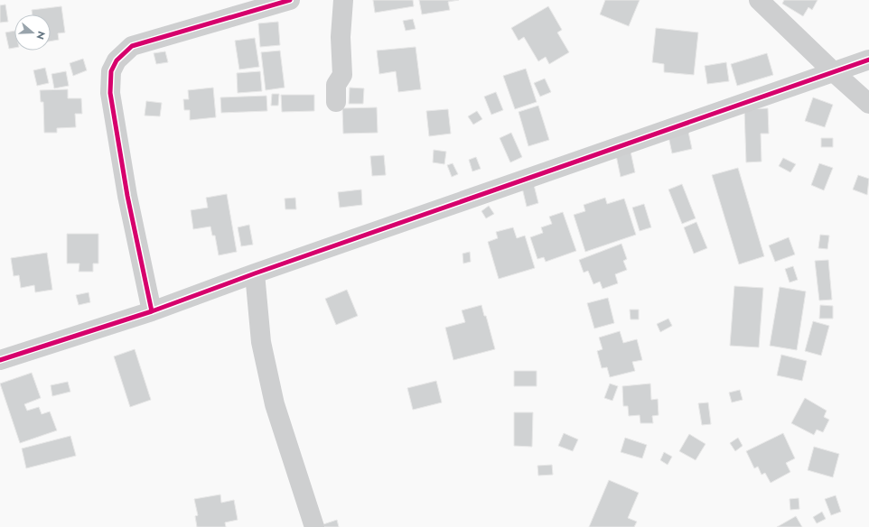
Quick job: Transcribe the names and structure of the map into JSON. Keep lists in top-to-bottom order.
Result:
{
  "north": "right"
}
